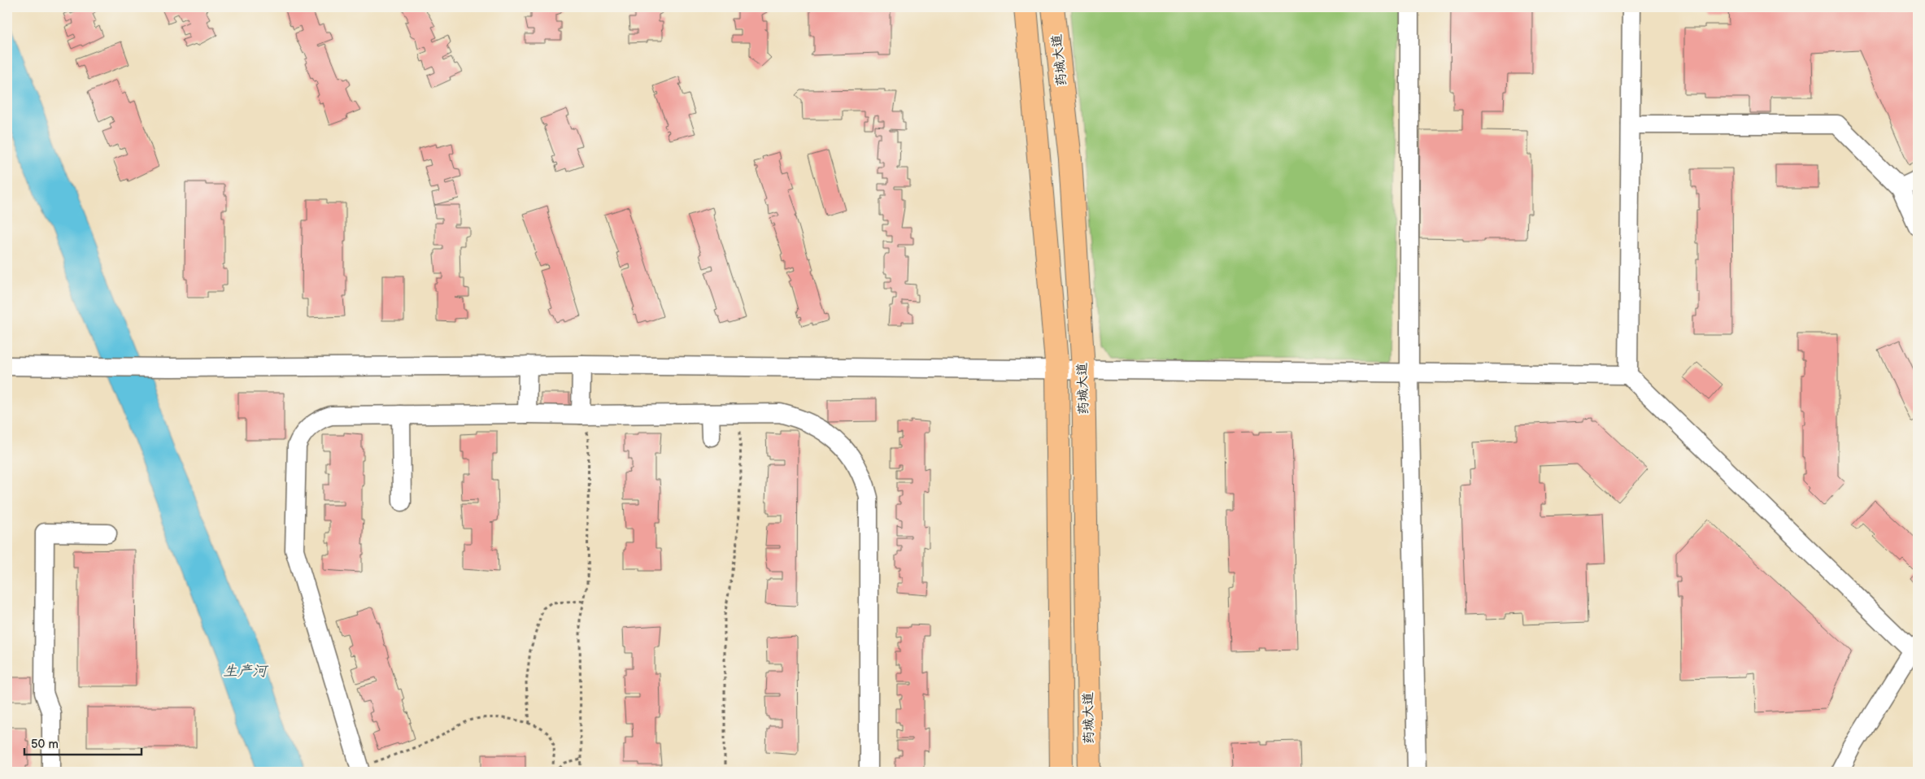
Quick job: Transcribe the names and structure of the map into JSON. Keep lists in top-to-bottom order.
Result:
{
  "streets": {
    "main road": ["药城大道"]
  },
  "water": ["生产河"],
  "scale_bar": "50 m"
}
